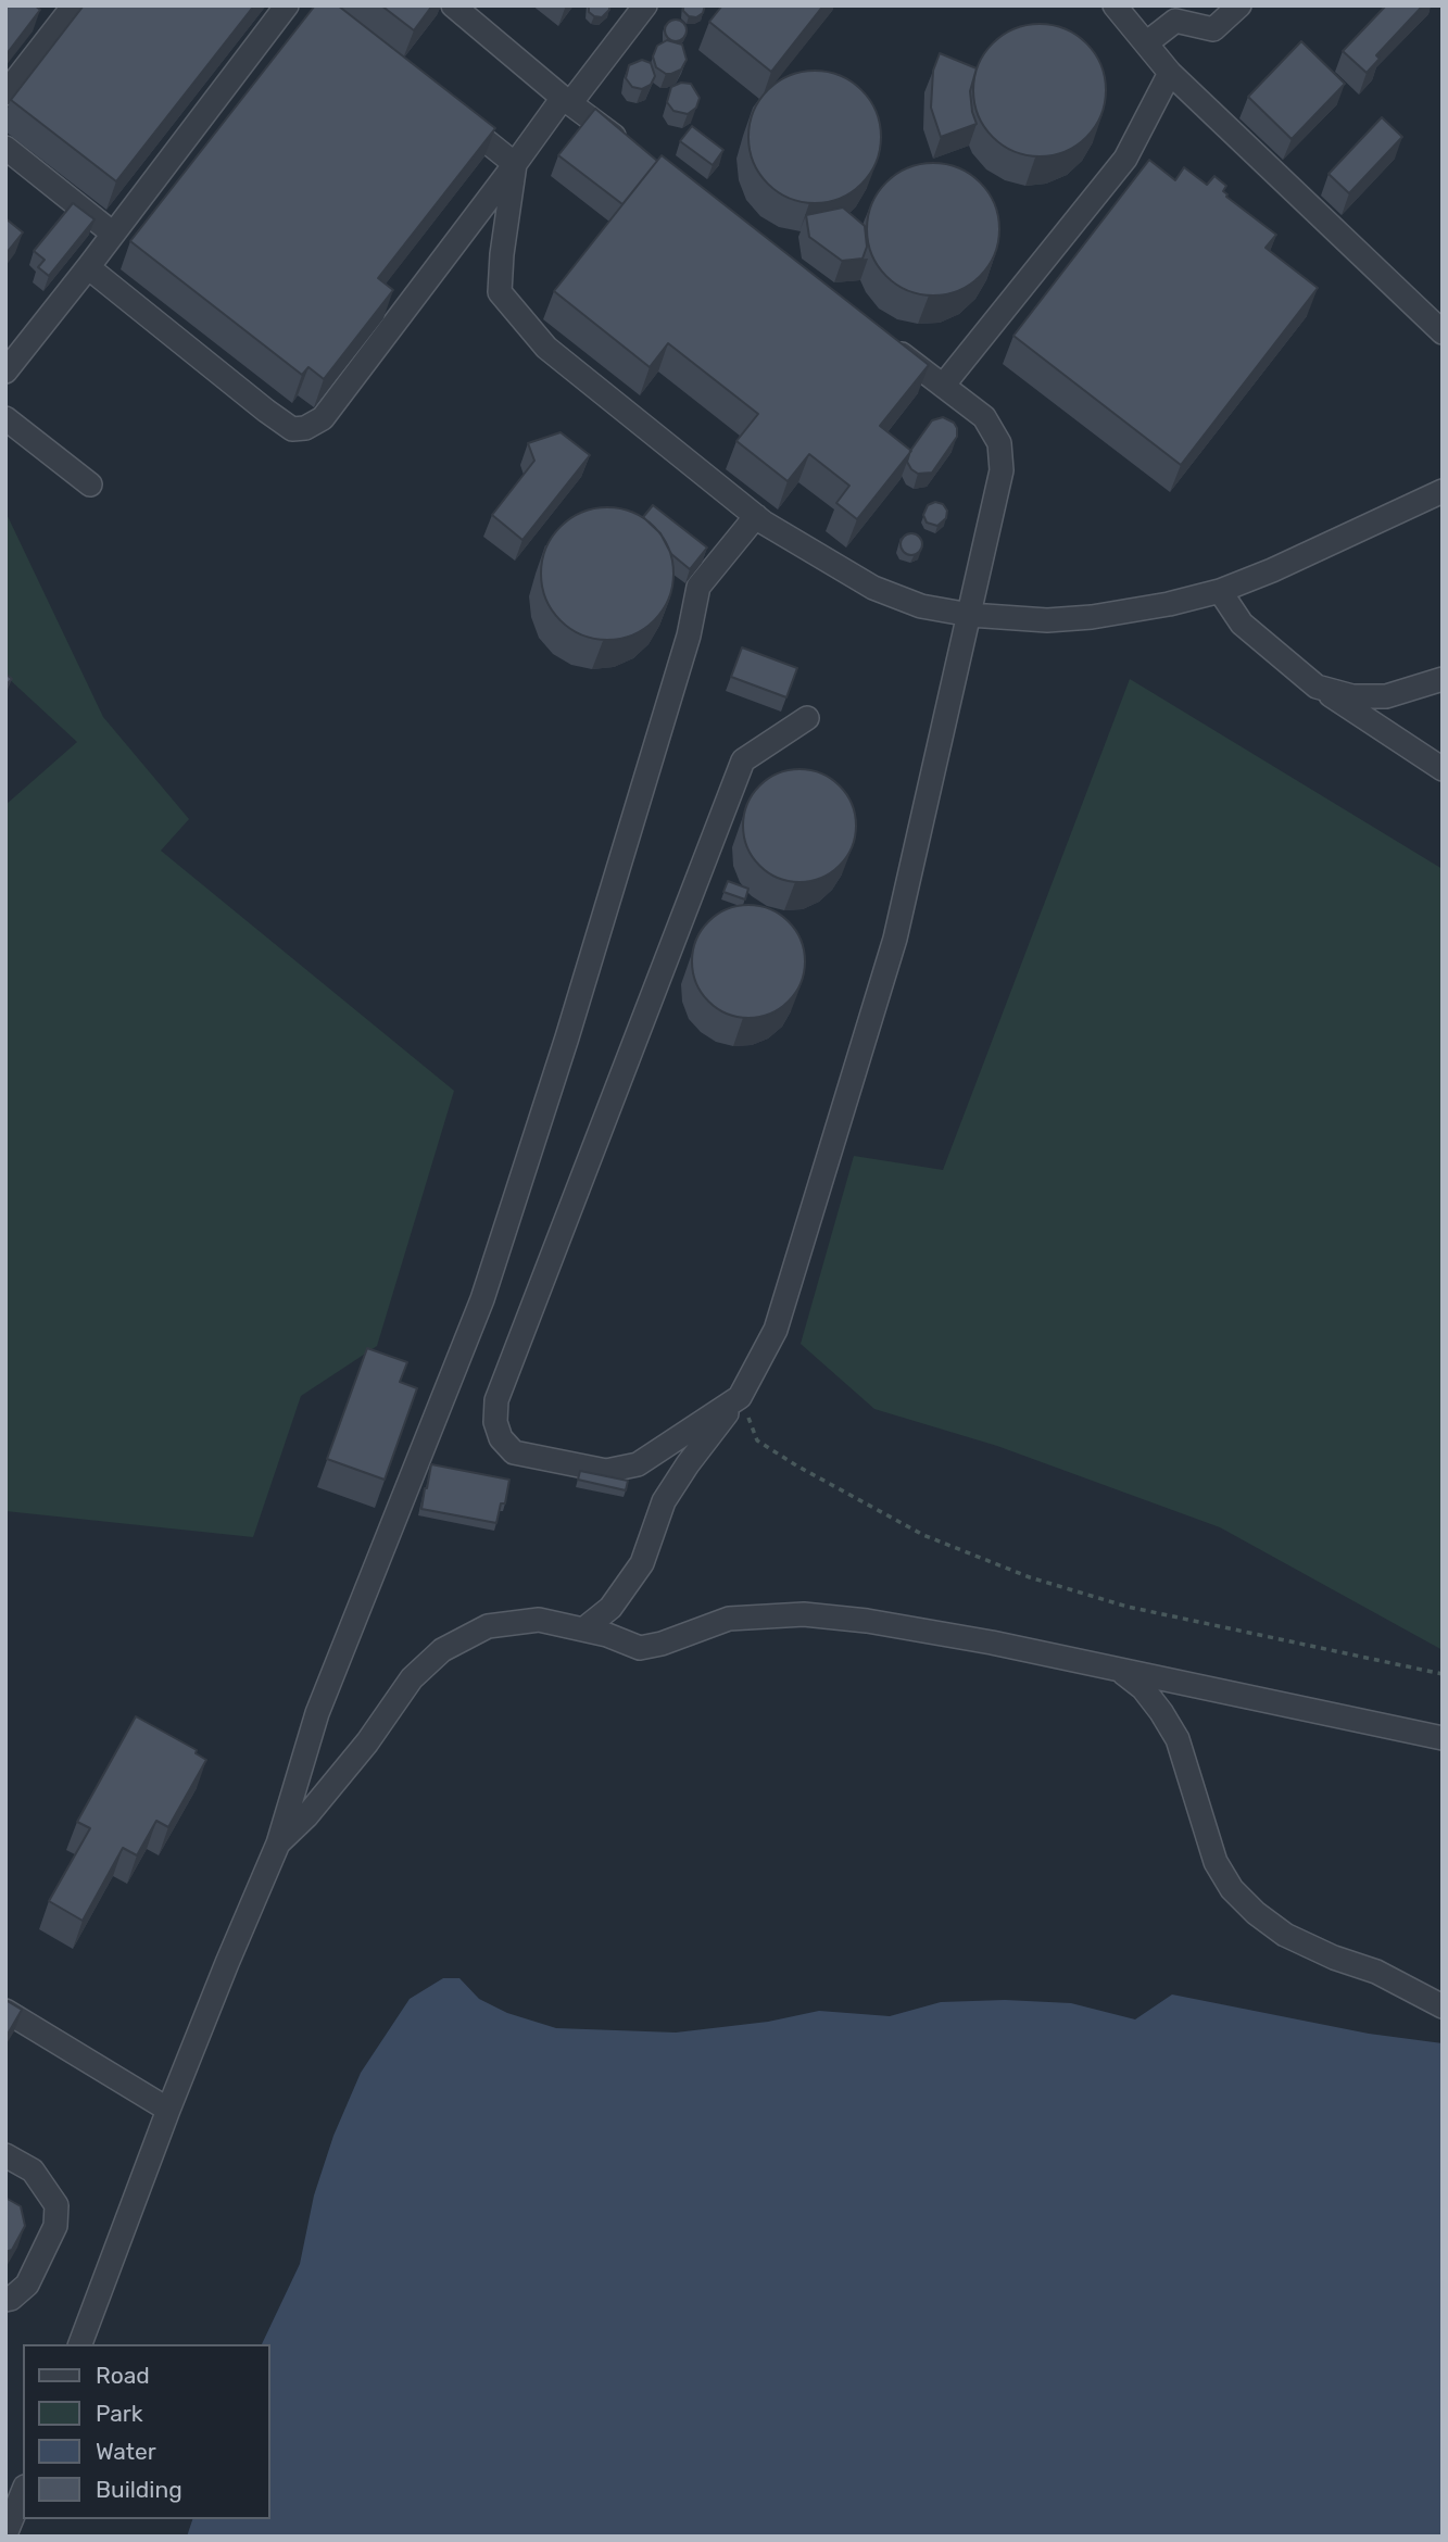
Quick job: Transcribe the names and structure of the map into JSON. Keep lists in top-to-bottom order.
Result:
{
  "legend": [
    "Road",
    "Park",
    "Water",
    "Building"
  ]
}
